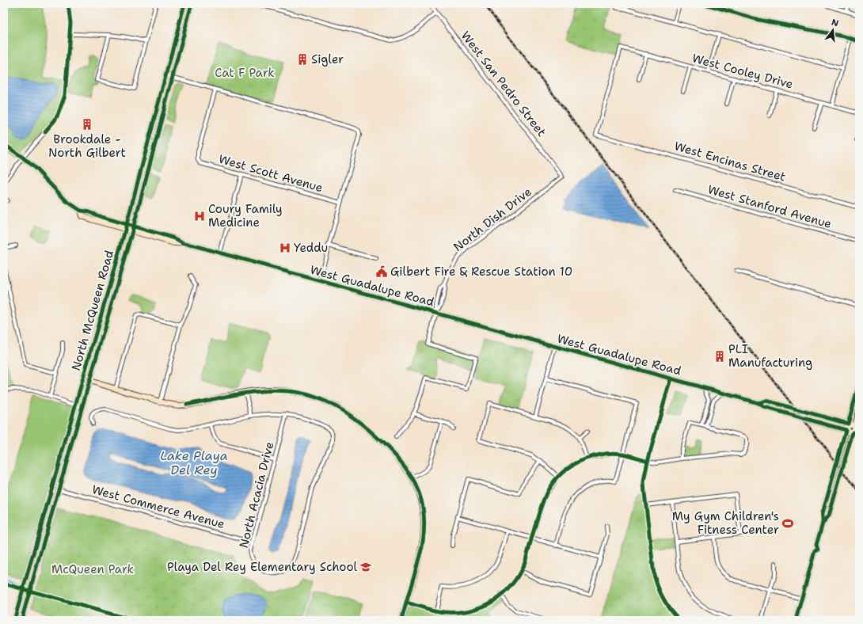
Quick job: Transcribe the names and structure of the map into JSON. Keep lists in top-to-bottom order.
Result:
{
  "streets": {
    "main road": ["West Guadalupe Road", "North McQueen Road"],
    "street": [
      "West Cooley Drive",
      "West San Pedro Street",
      "West Encinas Street",
      "West Scott Avenue",
      "West Stanford Avenue",
      "North Dish Drive",
      "North Acacia Drive",
      "West Commerce Avenue"
    ]
  },
  "crossings": [
    ["West Cooley Drive", "West Encinas Street"],
    ["West San Pedro Street", "North Dish Drive"],
    ["North Dish Drive", "West Guadalupe Road"],
    ["West Guadalupe Road", "North McQueen Road"],
    ["North McQueen Road", "West Commerce Avenue"],
    ["North Acacia Drive", "West Commerce Avenue"]
  ],
  "water": ["Lake Playa Del Rey"],
  "parks": ["Cat F Park", "McQueen Park"],
  "places": {
    "building": ["Sigler", "Brookdale - North Gilbert", "PLI Manufacturing"],
    "hospital": ["Coury Family Medicine", "Yeddu"],
    "public building": ["Gilbert Fire & Rescue Station 10"],
    "sports": ["My Gym Children's Fitness Center"],
    "school or university": ["Playa Del Rey Elementary School"]
  },
  "north": "top"
}
